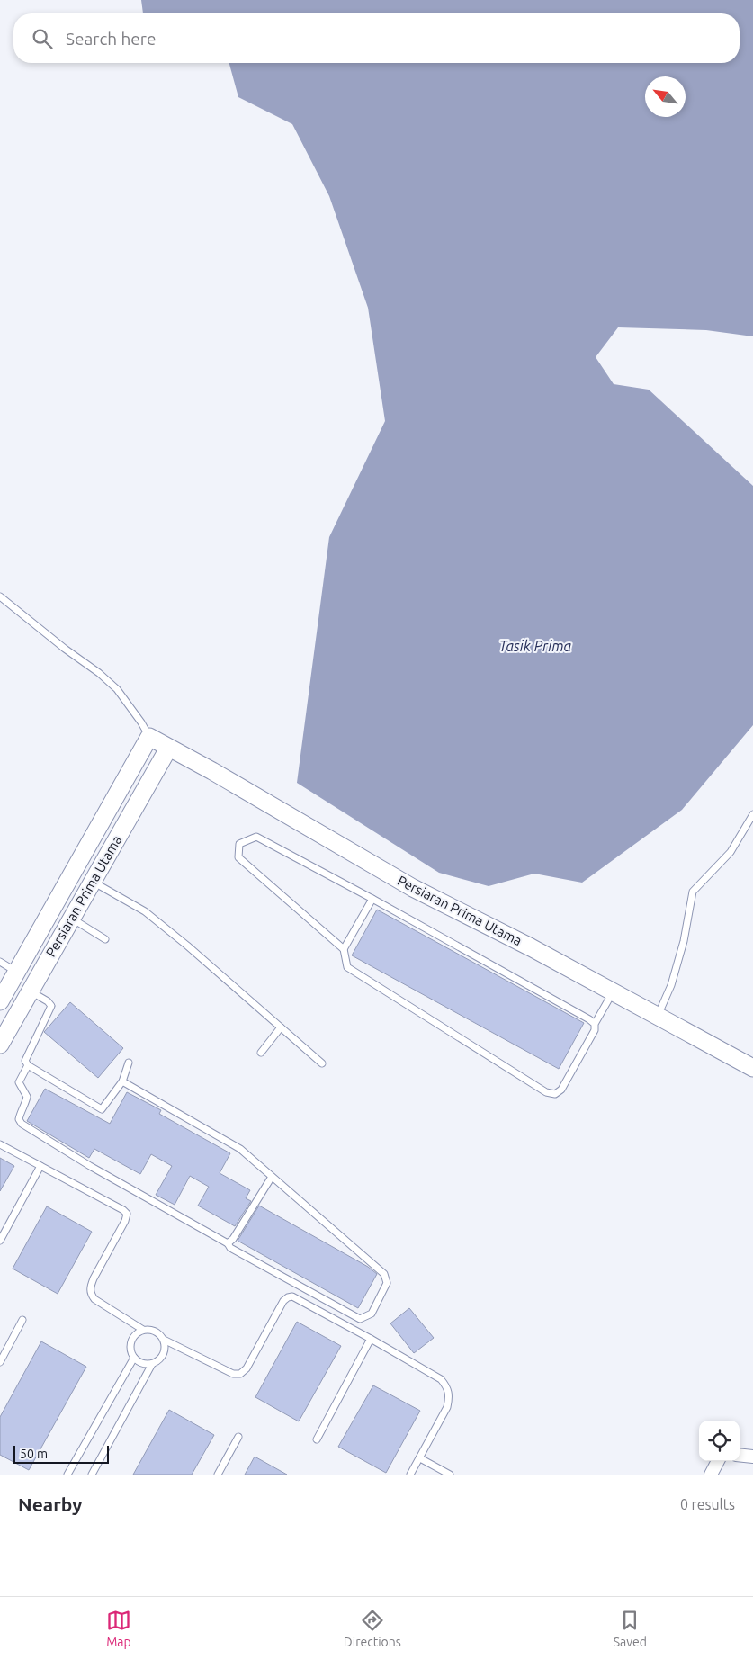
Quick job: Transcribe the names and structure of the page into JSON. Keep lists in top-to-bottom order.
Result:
{
  "streets": {
    "main road": ["Persiaran Prima Utama"]
  },
  "water": ["Tasik Prima"],
  "scale_bar": "50 m",
  "north": "top left",
  "page": {
    "search": "Search here",
    "scale": "50 m",
    "heading": ["Nearby", "0 results"],
    "nav": ["Map", "Directions", "Saved"]
  }
}
